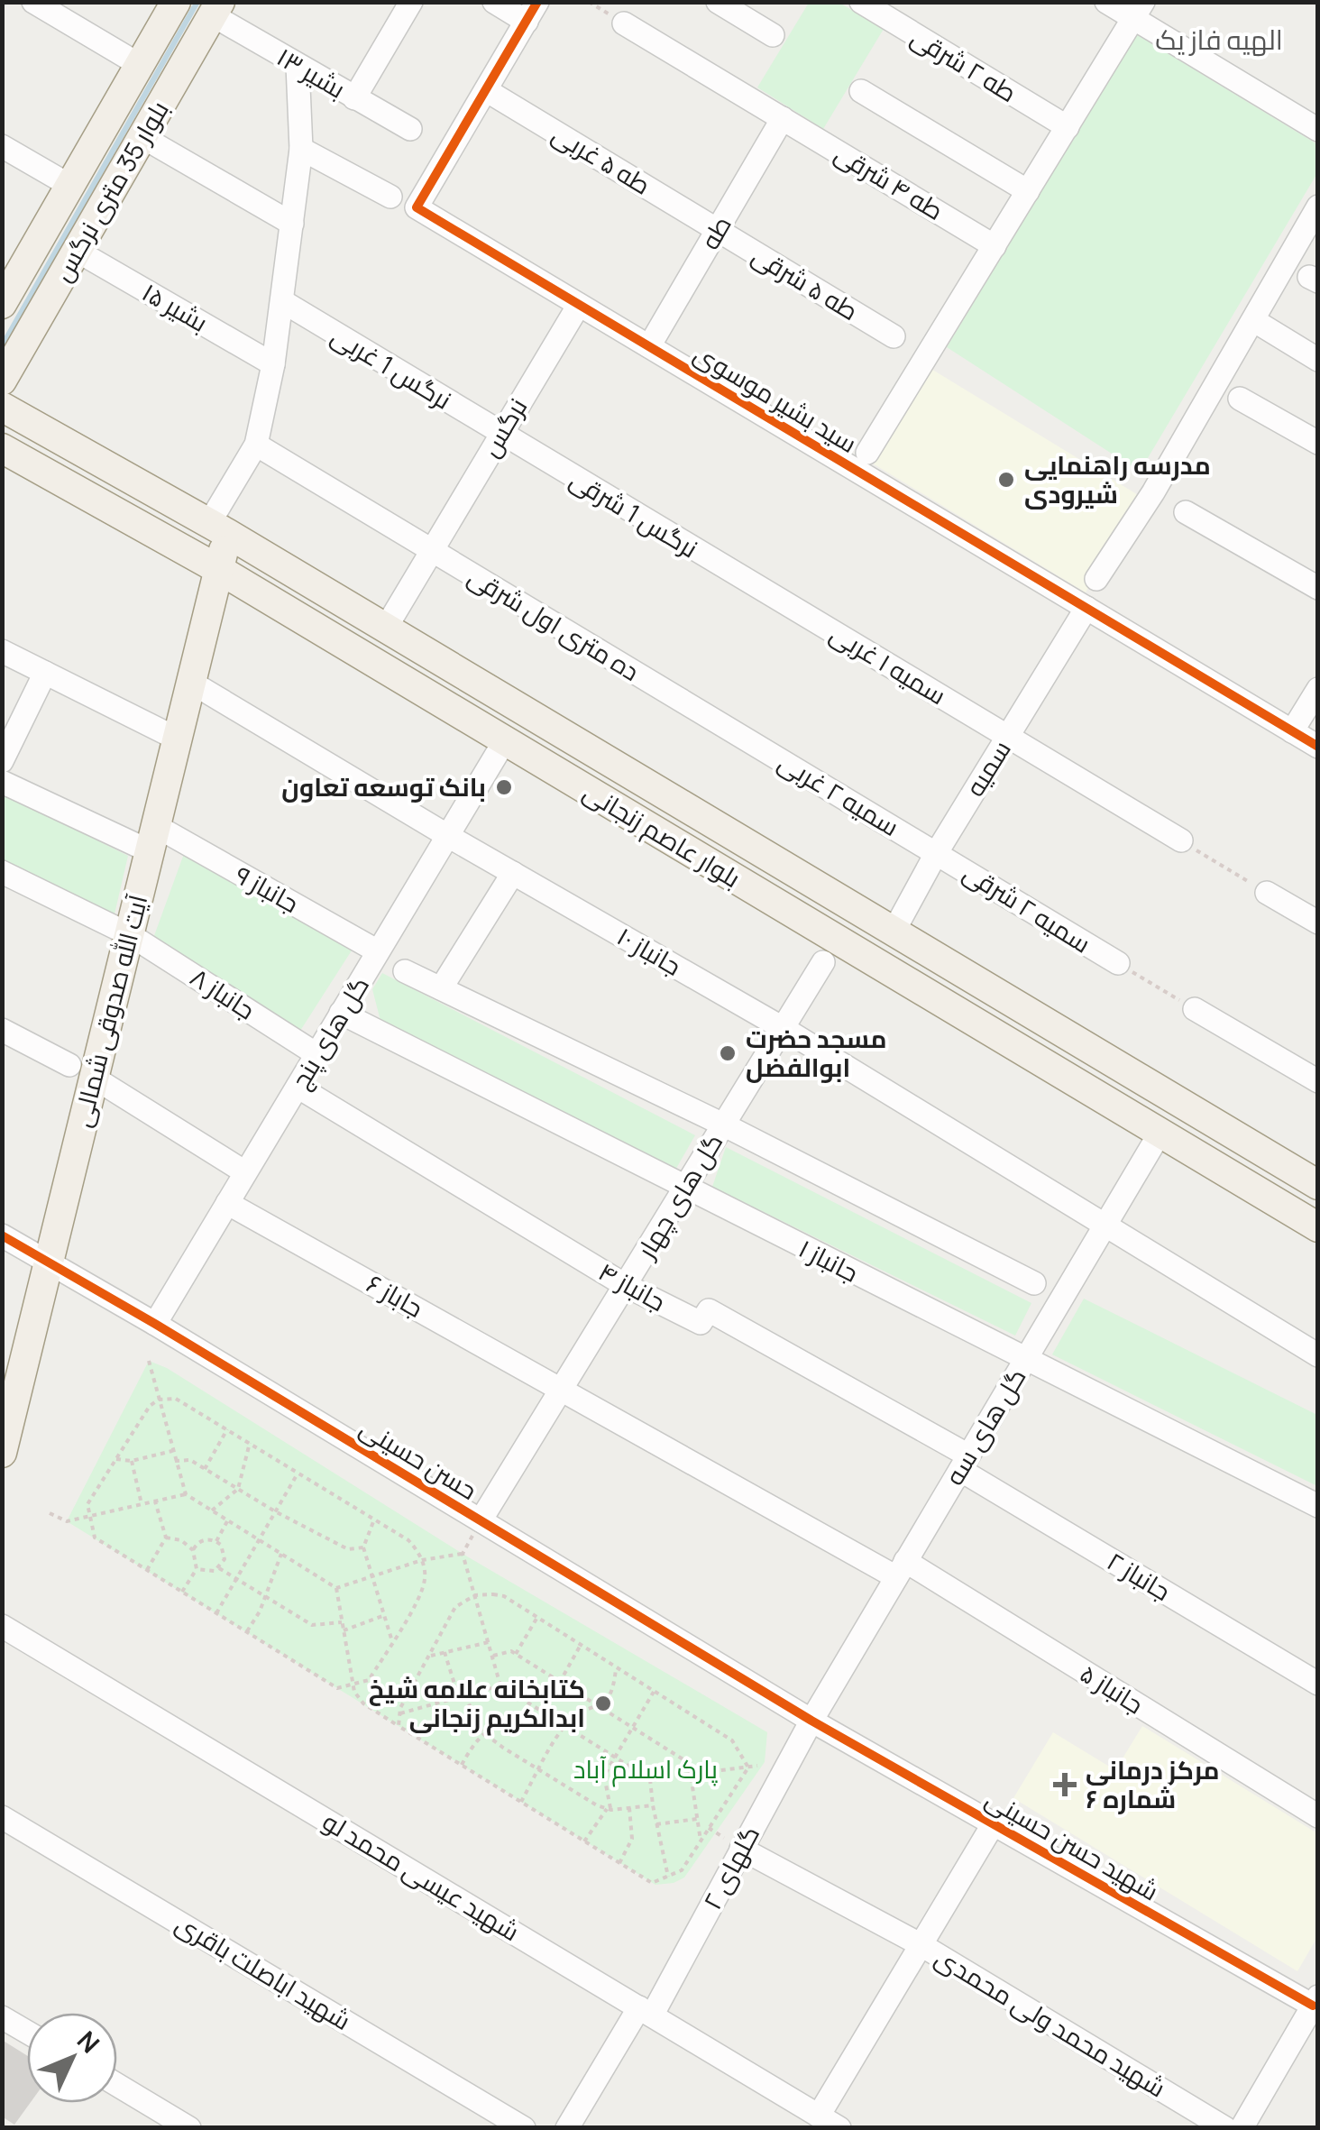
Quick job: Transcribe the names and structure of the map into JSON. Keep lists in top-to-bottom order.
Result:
{
  "streets": {
    "main road": ["بلوار 35 متری نرگس", "بلوار عاصم زنجانی", "آیت الله صدوقی شمالی"],
    "street": [
      "طه ۲ شرقی",
      "بشیر ۱۳",
      "طه ۵ غربی",
      "طه ۴ شرقی",
      "طه",
      "طه ۵ شرقی",
      "بشیر ۱۵",
      "نرگس 1 غربی",
      "سید بشیر موسوی",
      "نرگس",
      "نرگس 1 شرقی",
      "ده متری اول شرقی",
      "سمیه ۱ غربی",
      "سمیه",
      "سمیه ۲ غربی",
      "جانباز ۹",
      "سمیه ۲ شرقی",
      "جانباز ۱۰",
      "جانباز ۸",
      "گل های پنج",
      "گل های چهار",
      "جانباز ۱",
      "جانباز ۴",
      "جاباز ۶",
      "گل های سه",
      "حسن حسینی",
      "جانباز ۲",
      "جانباز ۵",
      "شهید حسن حسینی",
      "گلهای ۲",
      "شهید عیسی محمد لو",
      "شهید اباصلت باقری",
      "شهید محمد ولی محمدی"
    ]
  },
  "crossings": [
    ["بشیر ۱۳", "بلوار 35 متری نرگس"],
    ["طه ۵ غربی", "طه"],
    ["طه ۵ غربی", "طه ۵ شرقی"],
    ["طه ۵ غربی", "سید بشیر موسوی"],
    ["طه ۴ شرقی", "طه"],
    ["بلوار 35 متری نرگس", "بشیر ۱۵"],
    ["طه", "طه ۵ شرقی"],
    ["طه", "سید بشیر موسوی"],
    ["نرگس 1 غربی", "نرگس"],
    ["نرگس 1 غربی", "نرگس 1 شرقی"],
    ["سید بشیر موسوی", "نرگس"],
    ["سید بشیر موسوی", "سمیه"],
    ["نرگس", "نرگس 1 شرقی"],
    ["نرگس", "ده متری اول شرقی"],
    ["نرگس", "بلوار عاصم زنجانی"],
    ["نرگس 1 شرقی", "سمیه ۱ غربی"],
    ["ده متری اول شرقی", "سمیه ۲ غربی"],
    ["سمیه ۱ غربی", "سمیه"],
    ["سمیه", "سمیه ۲ غربی"],
    ["سمیه", "بلوار عاصم زنجانی"],
    ["سمیه", "سمیه ۲ شرقی"],
    ["سمیه ۲ غربی", "سمیه ۲ شرقی"],
    ["بلوار عاصم زنجانی", "آیت الله صدوقی شمالی"],
    ["بلوار عاصم زنجانی", "گل های پنج"],
    ["بلوار عاصم زنجانی", "گل های سه"],
    ["جانباز ۹", "آیت الله صدوقی شمالی"],
    ["جانباز ۹", "گل های پنج"],
    ["جانباز ۱۰", "آیت الله صدوقی شمالی"],
    ["جانباز ۱۰", "گل های پنج"],
    ["جانباز ۱۰", "گل های چهار"],
    ["جانباز ۱۰", "گل های سه"],
    ["جانباز ۸", "آیت الله صدوقی شمالی"],
    ["جانباز ۸", "گل های پنج"],
    ["آیت الله صدوقی شمالی", "حسن حسینی"],
    ["گل های پنج", "جانباز ۱"],
    ["گل های پنج", "جانباز ۴"],
    ["گل های پنج", "جاباز ۶"],
    ["گل های پنج", "حسن حسینی"],
    ["گل های چهار", "جانباز ۱"],
    ["گل های چهار", "جانباز ۴"],
    ["گل های چهار", "جاباز ۶"],
    ["گل های چهار", "حسن حسینی"],
    ["گل های چهار", "جانباز ۵"],
    ["جانباز ۱", "گل های سه"],
    ["جانباز ۴", "گل های سه"],
    ["جانباز ۴", "جانباز ۲"],
    ["جاباز ۶", "جانباز ۵"],
    ["گل های سه", "حسن حسینی"],
    ["گل های سه", "جانباز ۲"],
    ["گل های سه", "جانباز ۵"],
    ["گل های سه", "شهید حسن حسینی"],
    ["گل های سه", "گلهای ۲"],
    ["حسن حسینی", "شهید حسن حسینی"],
    ["حسن حسینی", "گلهای ۲"],
    ["شهید حسن حسینی", "گلهای ۲"],
    ["گلهای ۲", "شهید عیسی محمد لو"],
    ["گلهای ۲", "شهید محمد ولی محمدی"]
  ],
  "districts": ["الهیه فاز یک"],
  "parks": ["پارک اسلام آباد"],
  "places": {
    "other": [
      "مدرسه راهنمایی شیرودی",
      "بانک توسعه تعاون",
      "مسجد حضرت ابوالفضل",
      "کتابخانه علامه شیخ ابدالکریم زنجانی"
    ],
    "health": ["مرکز درمانی شماره ۶"]
  },
  "north": "top right"
}
